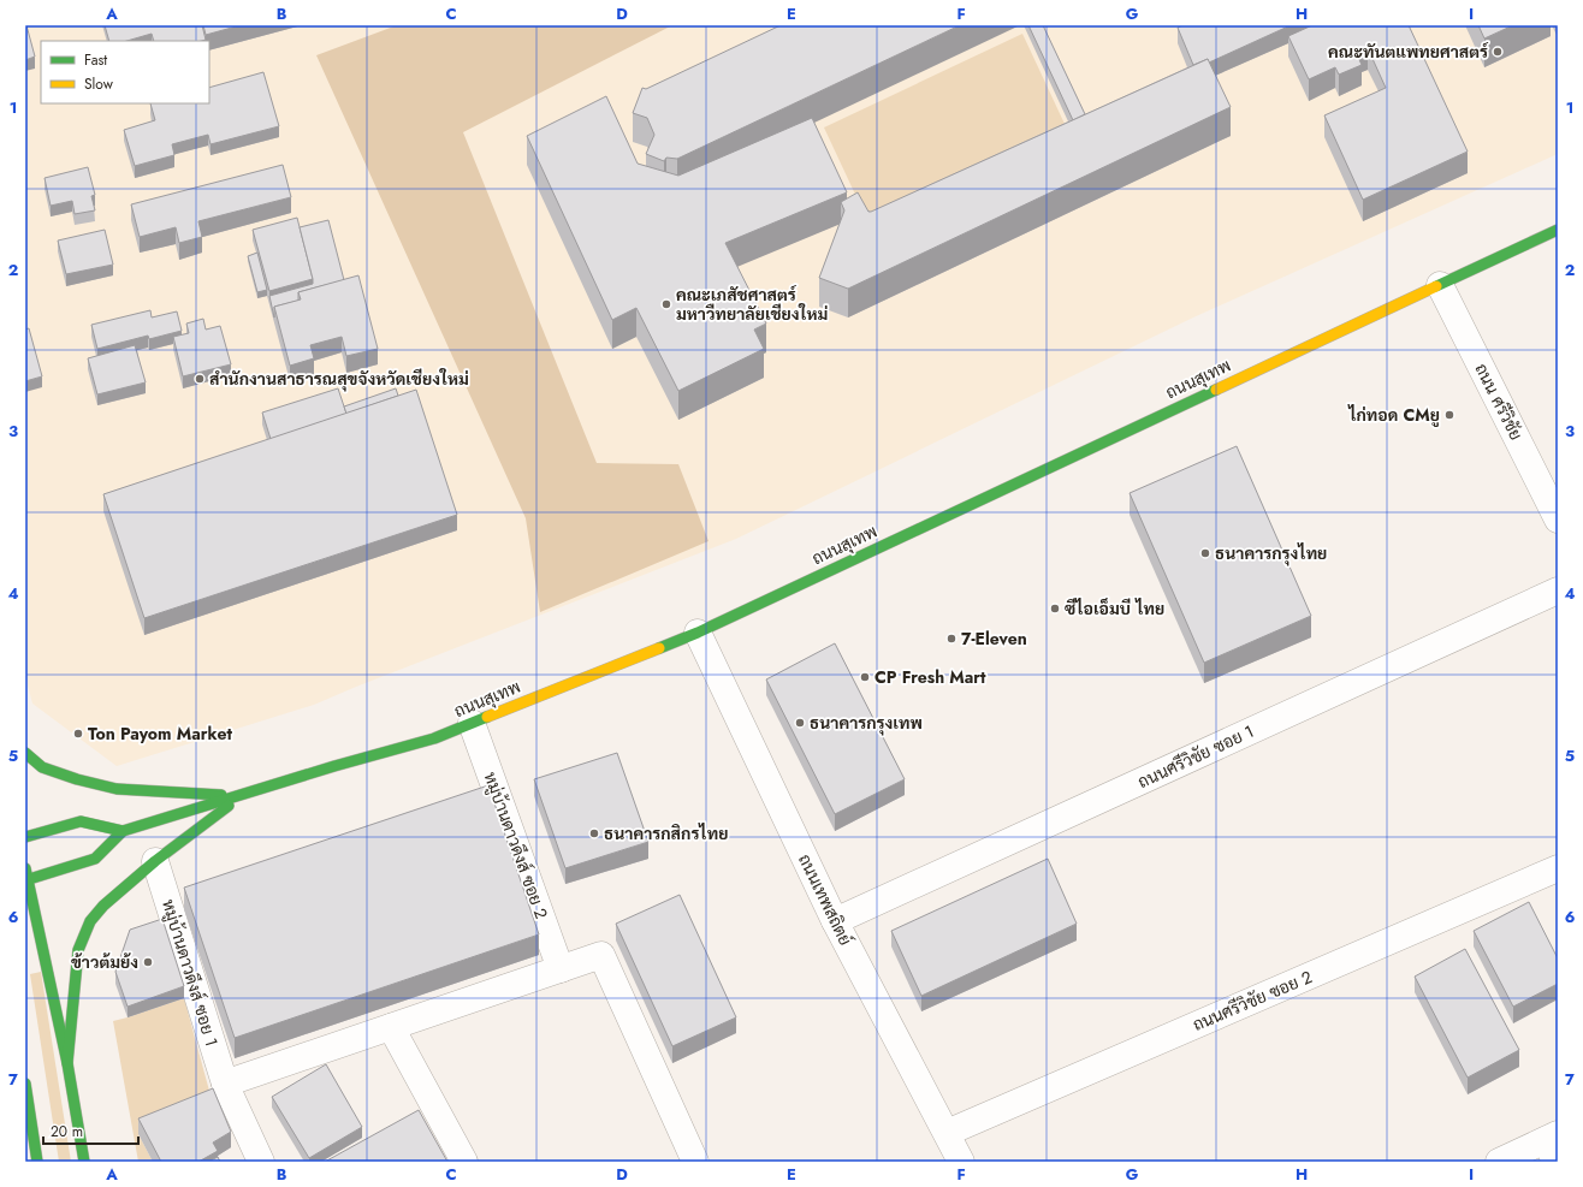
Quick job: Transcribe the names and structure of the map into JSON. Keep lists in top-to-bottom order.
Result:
{
  "streets": {
    "main road": ["ถนนสุเทพ"],
    "street": [
      "ถนน ศรีวิชัย",
      "ถนนศรีวิชัย ซอย 1",
      "หมู่บ้านดาวดึงส์ ซอย 2",
      "ถนนเทพสถิตย์",
      "หมู่บ้านดาวดึงส์ ซอย 1",
      "ถนนศรีวิชัย ซอย 2"
    ]
  },
  "crossings": [
    ["ถนนสุเทพ", "ถนน ศรีวิชัย"],
    ["ถนนสุเทพ", "หมู่บ้านดาวดึงส์ ซอย 2"],
    ["ถนนสุเทพ", "ถนนเทพสถิตย์"],
    ["ถนนศรีวิชัย ซอย 1", "ถนนเทพสถิตย์"],
    ["ถนนเทพสถิตย์", "ถนนศรีวิชัย ซอย 2"]
  ],
  "places": [
    "คณะทันตแพทยศาสตร์",
    "คณะเภสัชศาสตร์ มหาวืทยาลัยเชียงใหม่",
    "สำนักงานสาธารณสุขจังหวัดเชียงใหม่",
    "ไก่ทอด CMยู",
    "ธนาคารกรุงไทย",
    "ซีไอเอ็มบี ไทย",
    "7-Eleven",
    "CP Fresh Mart",
    "ธนาคารกรุงเทพ",
    "Ton Payom Market",
    "ธนาคารกสิกรไทย",
    "ข้าวต้มย้ง"
  ],
  "legend": ["Fast", "Slow"],
  "scale_bar": "20 m",
  "grid": {
    "columns": [
      "A",
      "B",
      "C",
      "D",
      "E",
      "F",
      "G",
      "H",
      "I"
    ],
    "rows": [
      "1",
      "2",
      "3",
      "4",
      "5",
      "6",
      "7"
    ]
  }
}
